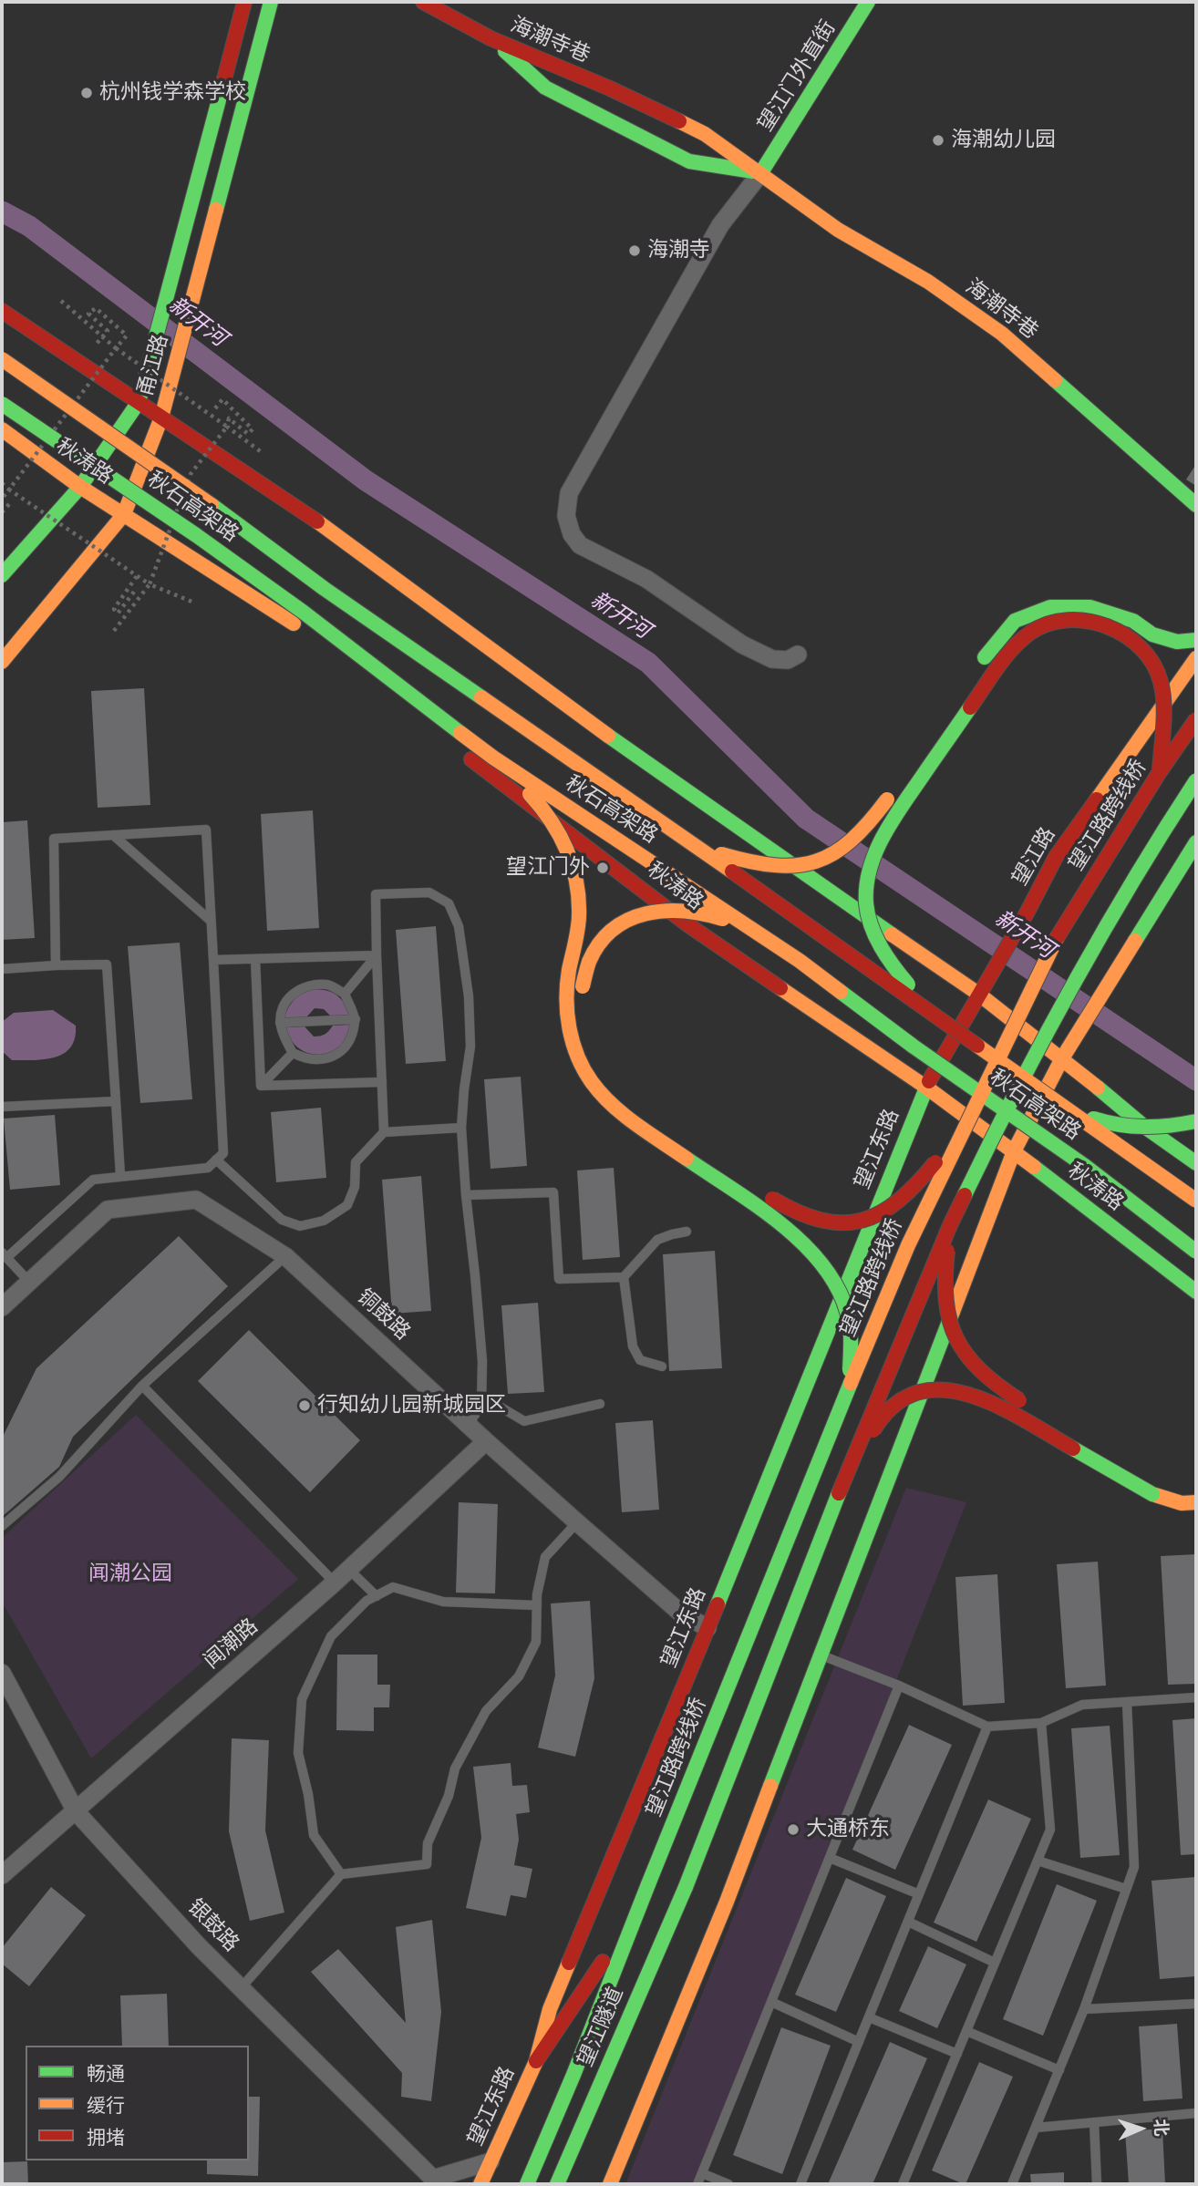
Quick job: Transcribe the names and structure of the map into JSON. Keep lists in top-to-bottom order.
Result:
{
  "streets": {
    "main road": [
      "海潮寺巷",
      "望江门外直街",
      "甬江路",
      "秋涛路",
      "秋石高架路",
      "望江路跨线桥",
      "望江路",
      "望江东路",
      "望江隧道"
    ],
    "street": ["铜鼓路", "闻潮路", "银鼓路"]
  },
  "crossings": [
    ["海潮寺巷", "望江门外直街"],
    ["甬江路", "秋涛路"],
    ["秋涛路", "望江路"],
    ["秋涛路", "望江东路"],
    ["望江路跨线桥", "望江隧道"],
    ["望江路", "望江东路"],
    ["望江东路", "铜鼓路"],
    ["望江东路", "银鼓路"],
    ["铜鼓路", "闻潮路"],
    ["闻潮路", "银鼓路"]
  ],
  "water": ["新开河"],
  "parks": ["闻潮公园"],
  "places": [
    "杭州钱学森学校",
    "海潮幼儿园",
    "海潮寺",
    "望江门外",
    "行知幼儿园新城园区",
    "大通桥东"
  ],
  "legend": ["畅通", "缓行", "拥堵"],
  "north": "right"
}
